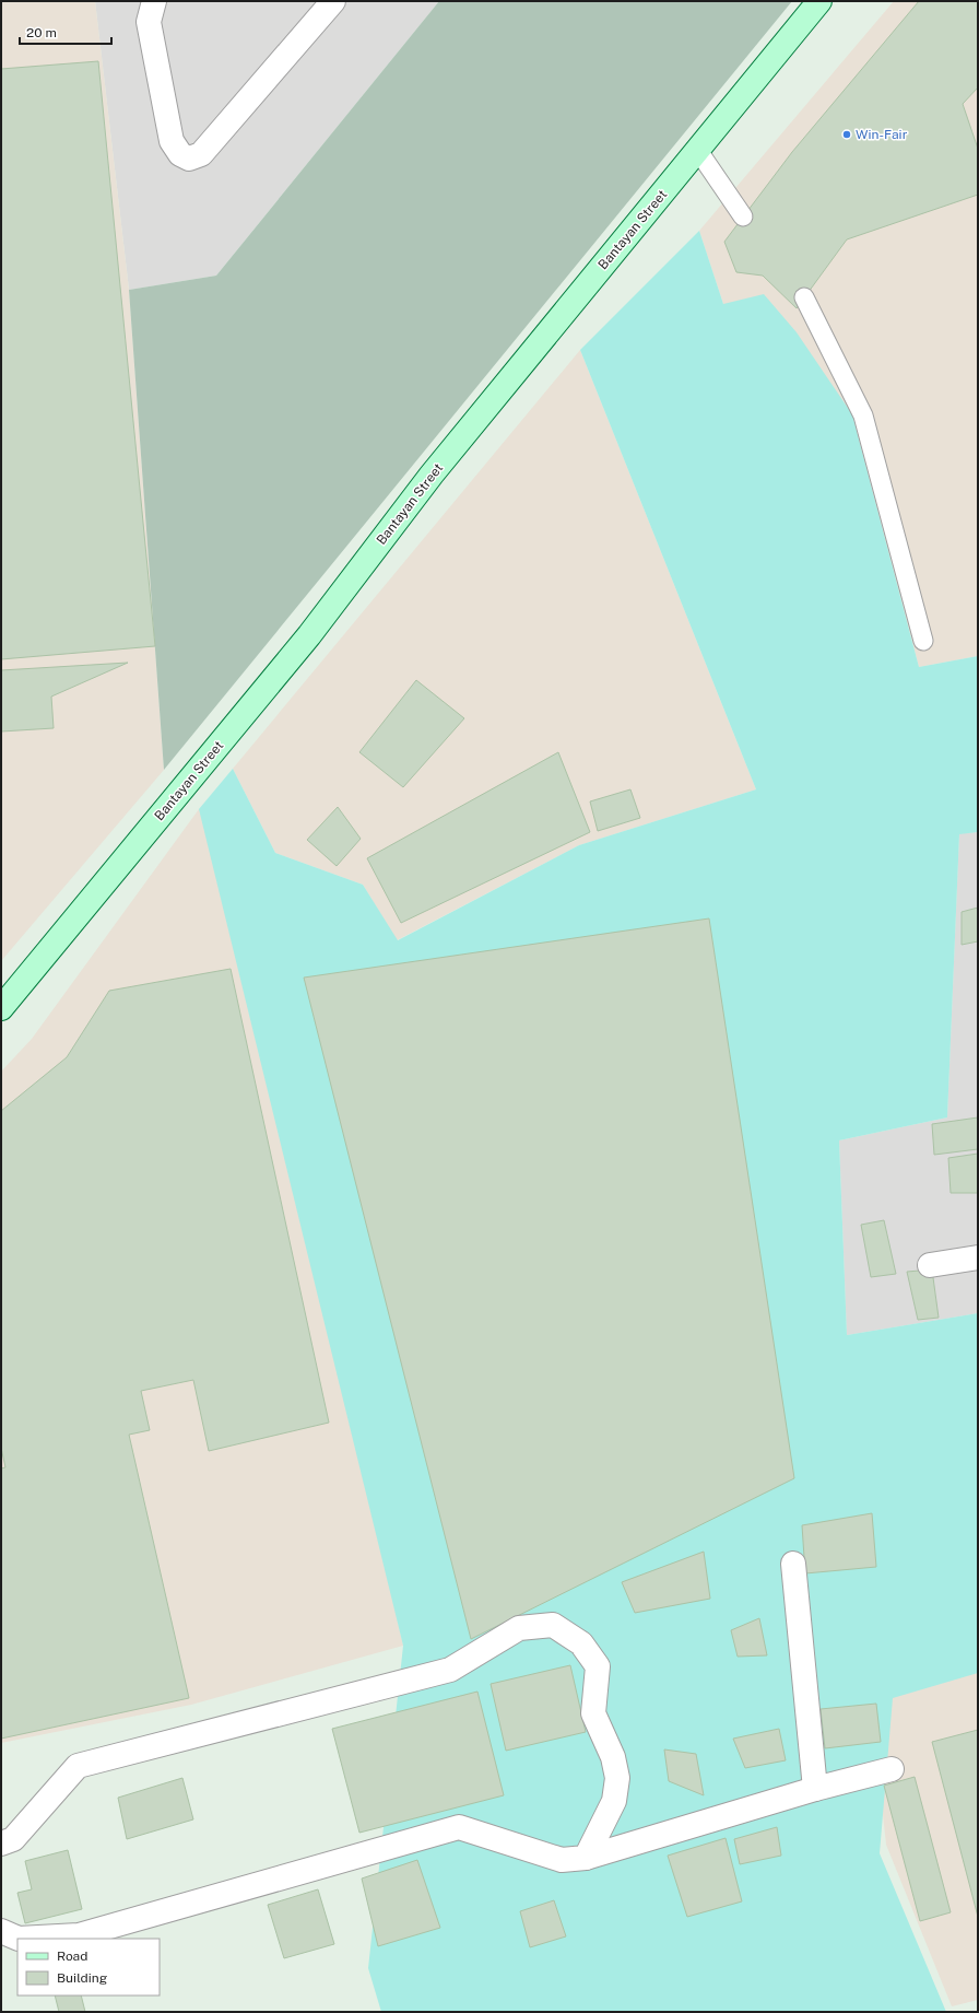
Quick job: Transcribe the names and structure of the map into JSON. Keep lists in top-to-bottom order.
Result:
{
  "streets": {
    "main road": ["Bantayan Street"]
  },
  "places": ["Win-Fair"],
  "legend": ["Road", "Building"],
  "scale_bar": "20 m"
}
